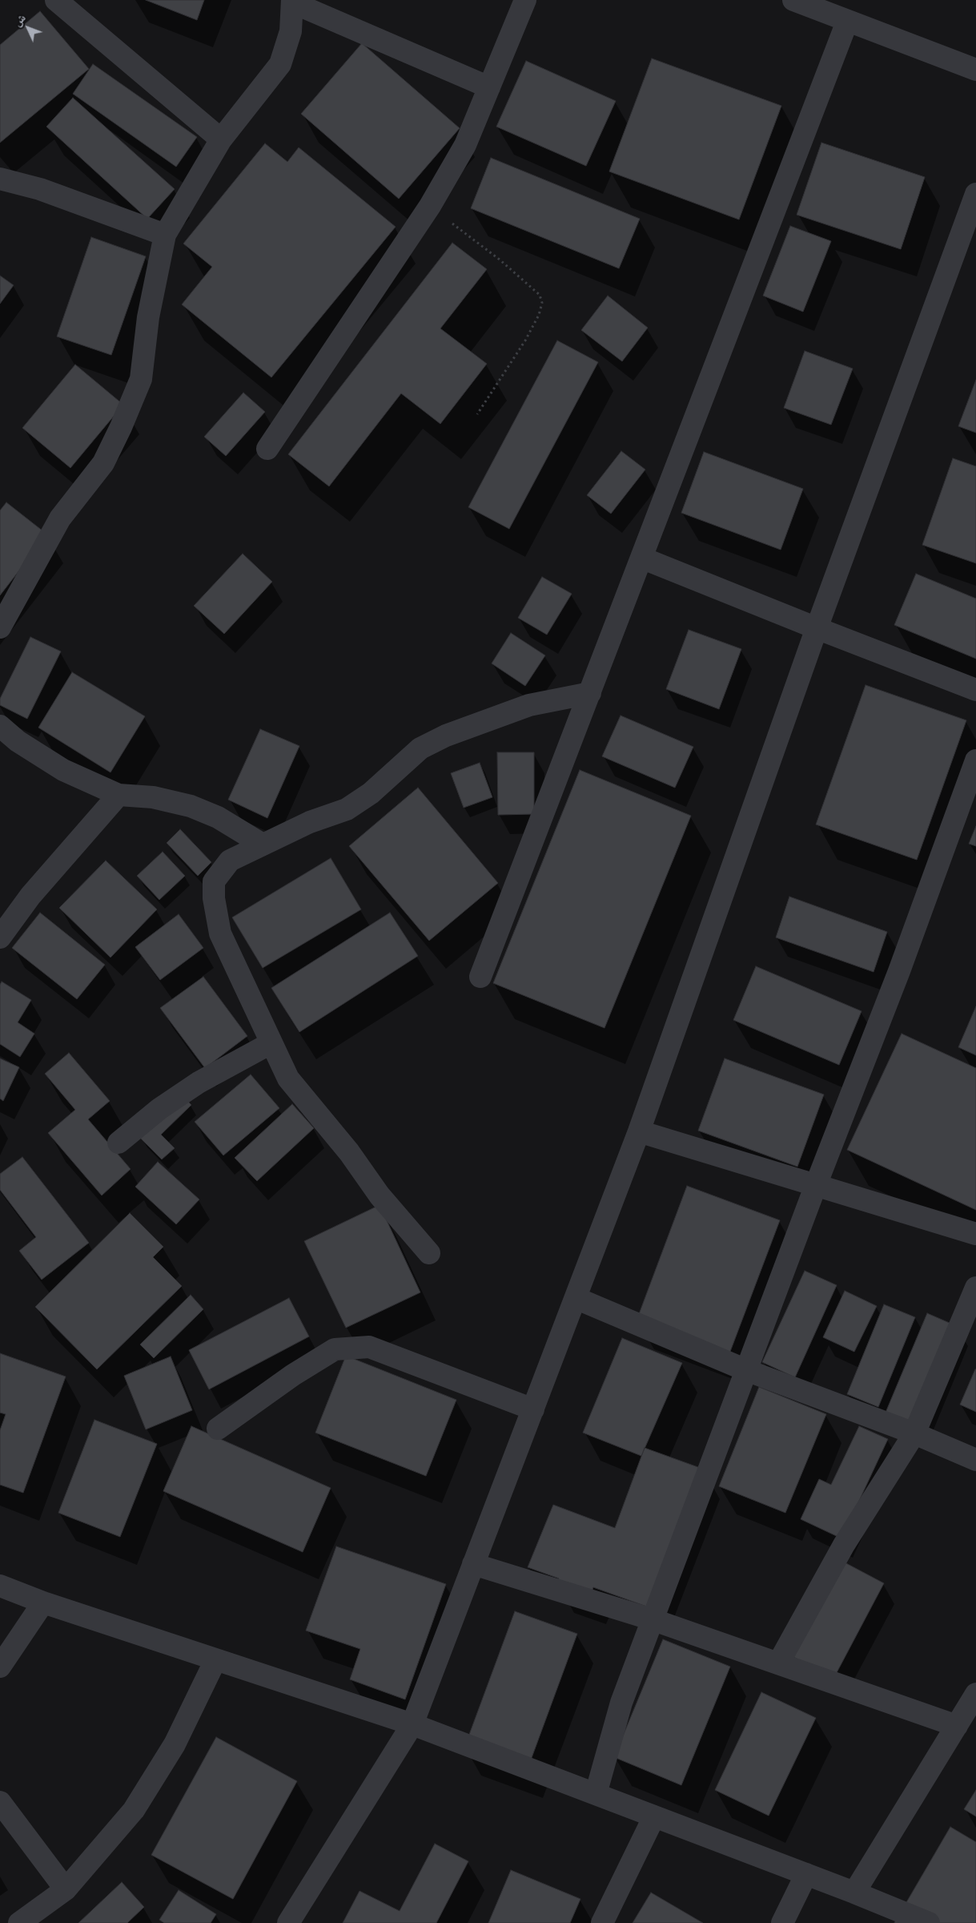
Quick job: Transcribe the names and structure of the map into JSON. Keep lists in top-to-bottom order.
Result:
{
  "north": "top left"
}
